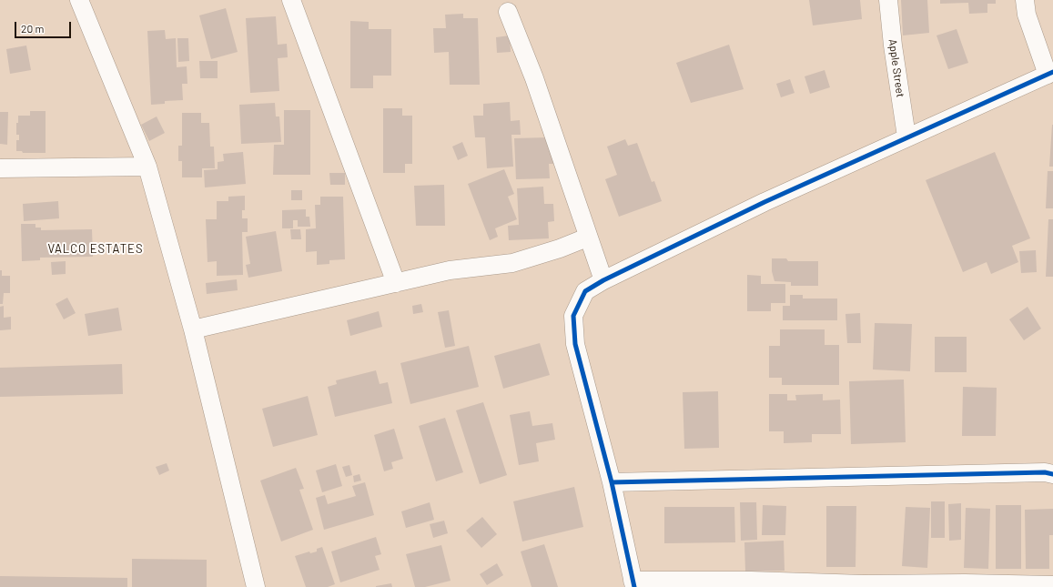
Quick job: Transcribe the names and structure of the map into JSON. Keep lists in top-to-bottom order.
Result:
{
  "streets": {
    "street": ["Apple Street"]
  },
  "districts": ["VALCO ESTATES"],
  "scale_bar": "20 m"
}
